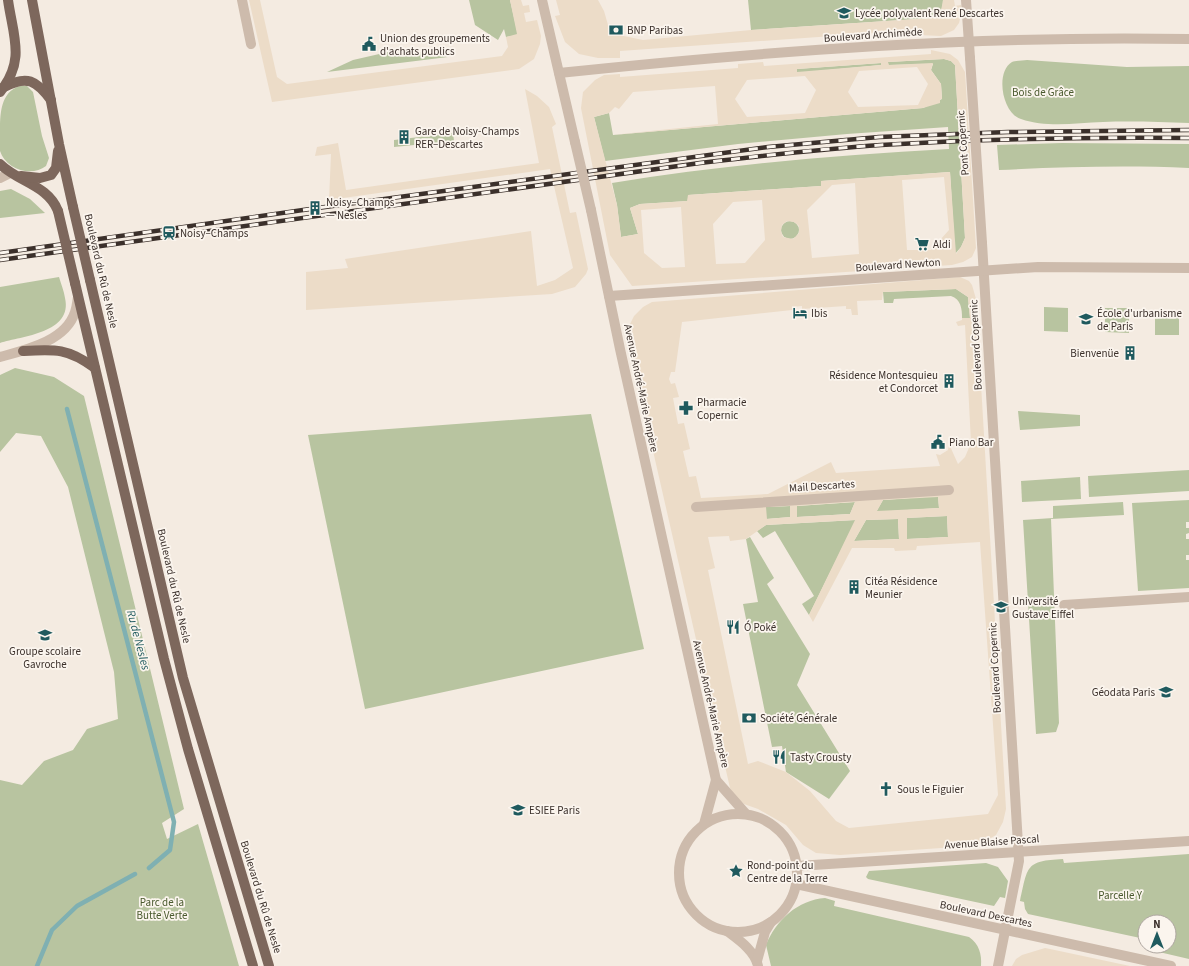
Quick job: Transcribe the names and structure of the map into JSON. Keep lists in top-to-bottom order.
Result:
{
  "streets": {
    "main road": ["Boulevard du Rû de Nesle"],
    "street": [
      "Boulevard Archimède",
      "Pont Copernic",
      "Boulevard Newton",
      "Boulevard Copernic",
      "Avenue André-Marie Ampère",
      "Mail Descartes",
      "Avenue Blaise Pascal",
      "Boulevard Descartes"
    ]
  },
  "crossings": [
    ["Boulevard Archimède", "Pont Copernic"],
    ["Boulevard Archimède", "Avenue André-Marie Ampère"],
    ["Pont Copernic", "Boulevard Newton"],
    ["Pont Copernic", "Boulevard Copernic"],
    ["Boulevard Newton", "Boulevard Copernic"],
    ["Boulevard Newton", "Avenue André-Marie Ampère"],
    ["Boulevard Copernic", "Avenue Blaise Pascal"],
    ["Boulevard Copernic", "Boulevard Descartes"],
    ["Avenue André-Marie Ampère", "Avenue Blaise Pascal"],
    ["Avenue André-Marie Ampère", "Boulevard Descartes"],
    ["Avenue Blaise Pascal", "Boulevard Descartes"]
  ],
  "water": ["Ru de Nesles"],
  "parks": ["Bois de Grâce", "Parcelle Y", "Parc de la Butte Verte"],
  "places": {
    "school or university": [
      "Lycée polyvalent René Descartes",
      "École d'urbanisme de Paris",
      "Université Gustave Eiffel",
      "Groupe scolaire Gavroche",
      "Géodata Paris",
      "ESIEE Paris"
    ],
    "bank": ["BNP Paribas", "Société Générale"],
    "public building": ["Union des groupements d'achats publics", "Piano Bar"],
    "building": [
      "Gare de Noisy-Champs RER–Descartes",
      "Noisy–Champs — Nesles",
      "Bienvenüe",
      "Résidence Montesquieu et Condorcet",
      "Citéa Résidence Meunier"
    ],
    "station": ["Noisy–Champs"],
    "supermarket": ["Aldi"],
    "hotel": ["Ibis"],
    "pharmacy": ["Pharmacie Copernic"],
    "restaurant": ["Ó Poké", "Tasty Crousty"],
    "church": ["Sous le Figuier"],
    "place": ["Rond-point du Centre de la Terre"]
  },
  "north": "top"
}
